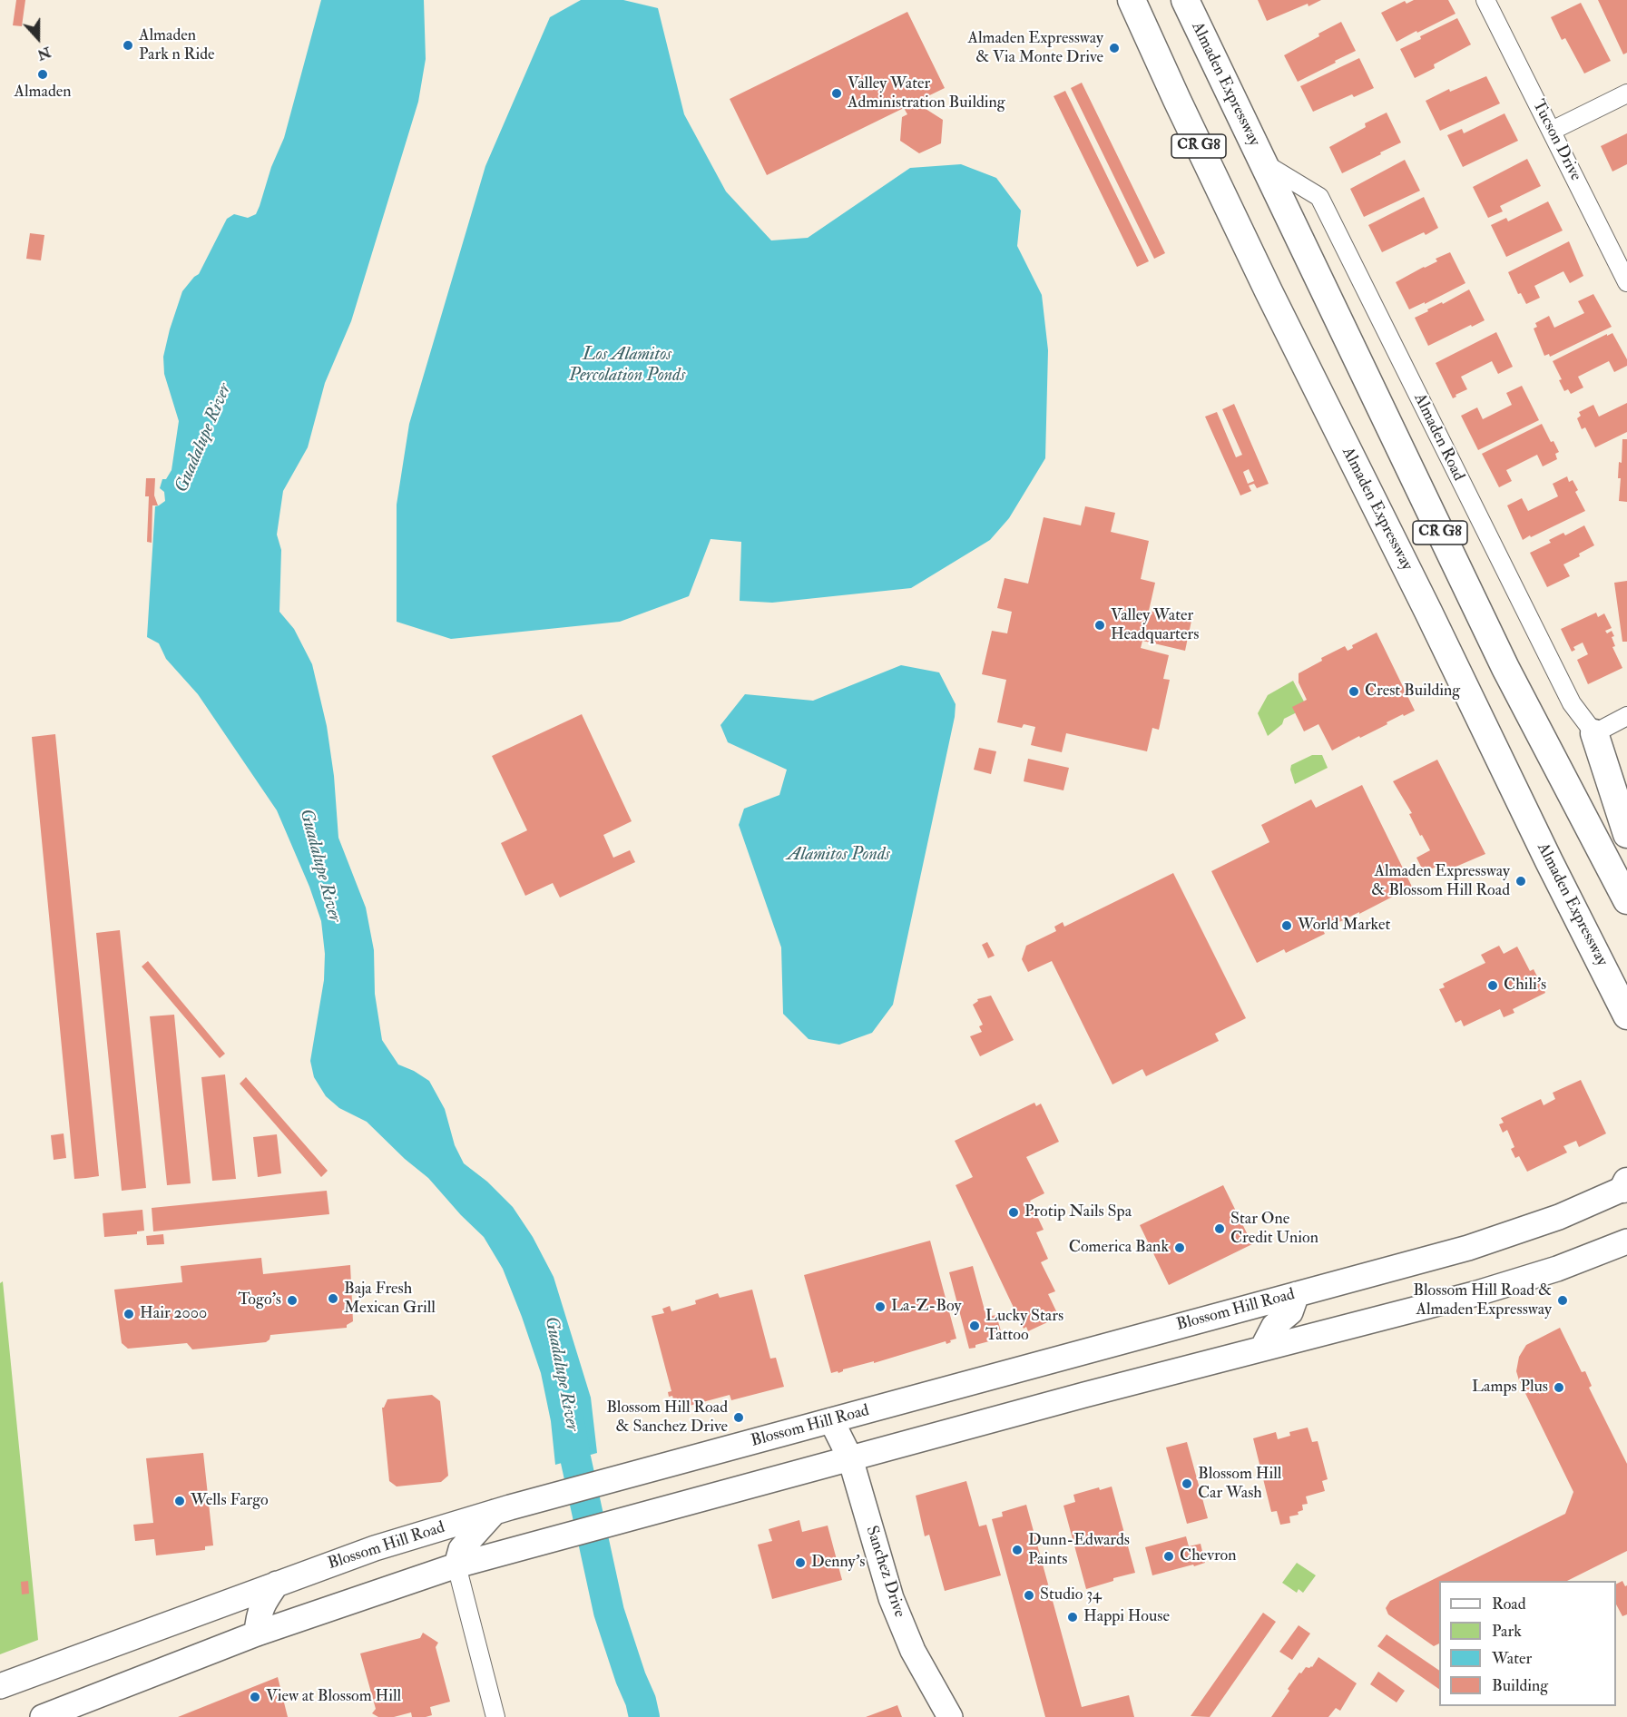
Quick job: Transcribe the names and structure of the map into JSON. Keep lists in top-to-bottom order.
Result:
{
  "streets": {
    "main road": [
      "Almaden Expressway",
      "CR G8",
      "Blossom Hill Road",
      "Sanchez Drive"
    ],
    "street": ["Tucson Drive", "Almaden Road"]
  },
  "crossings": [
    ["Almaden Expressway", "Almaden Road"],
    ["Blossom Hill Road", "Sanchez Drive"]
  ],
  "water": ["Los Alamitos Percolation Ponds", "Guadalupe River", "Alamitos Ponds"],
  "places": [
    "Almaden Park n Ride",
    "Almaden Expressway & Via Monte Drive",
    "Almaden",
    "Valley Water Administration Building",
    "Valley Water Headquarters",
    "Crest Building",
    "Almaden Expressway & Blossom Hill Road",
    "World Market",
    "Chili's",
    "Protip Nails Spa",
    "Star One Credit Union",
    "Comerica Bank",
    "Baja Fresh Mexican Grill",
    "Togo's",
    "Blossom Hill Road & Almaden Expressway",
    "La-Z-Boy",
    "Hair 2000",
    "Lucky Stars Tattoo",
    "Lamps Plus",
    "Blossom Hill Road & Sanchez Drive",
    "Blossom Hill Car Wash",
    "Wells Fargo",
    "Dunn-Edwards Paints",
    "Chevron",
    "Denny's",
    "Studio 34",
    "Happi House",
    "View at Blossom Hill"
  ],
  "legend": [
    "Road",
    "Park",
    "Water",
    "Building"
  ],
  "north": "bottom"
}
